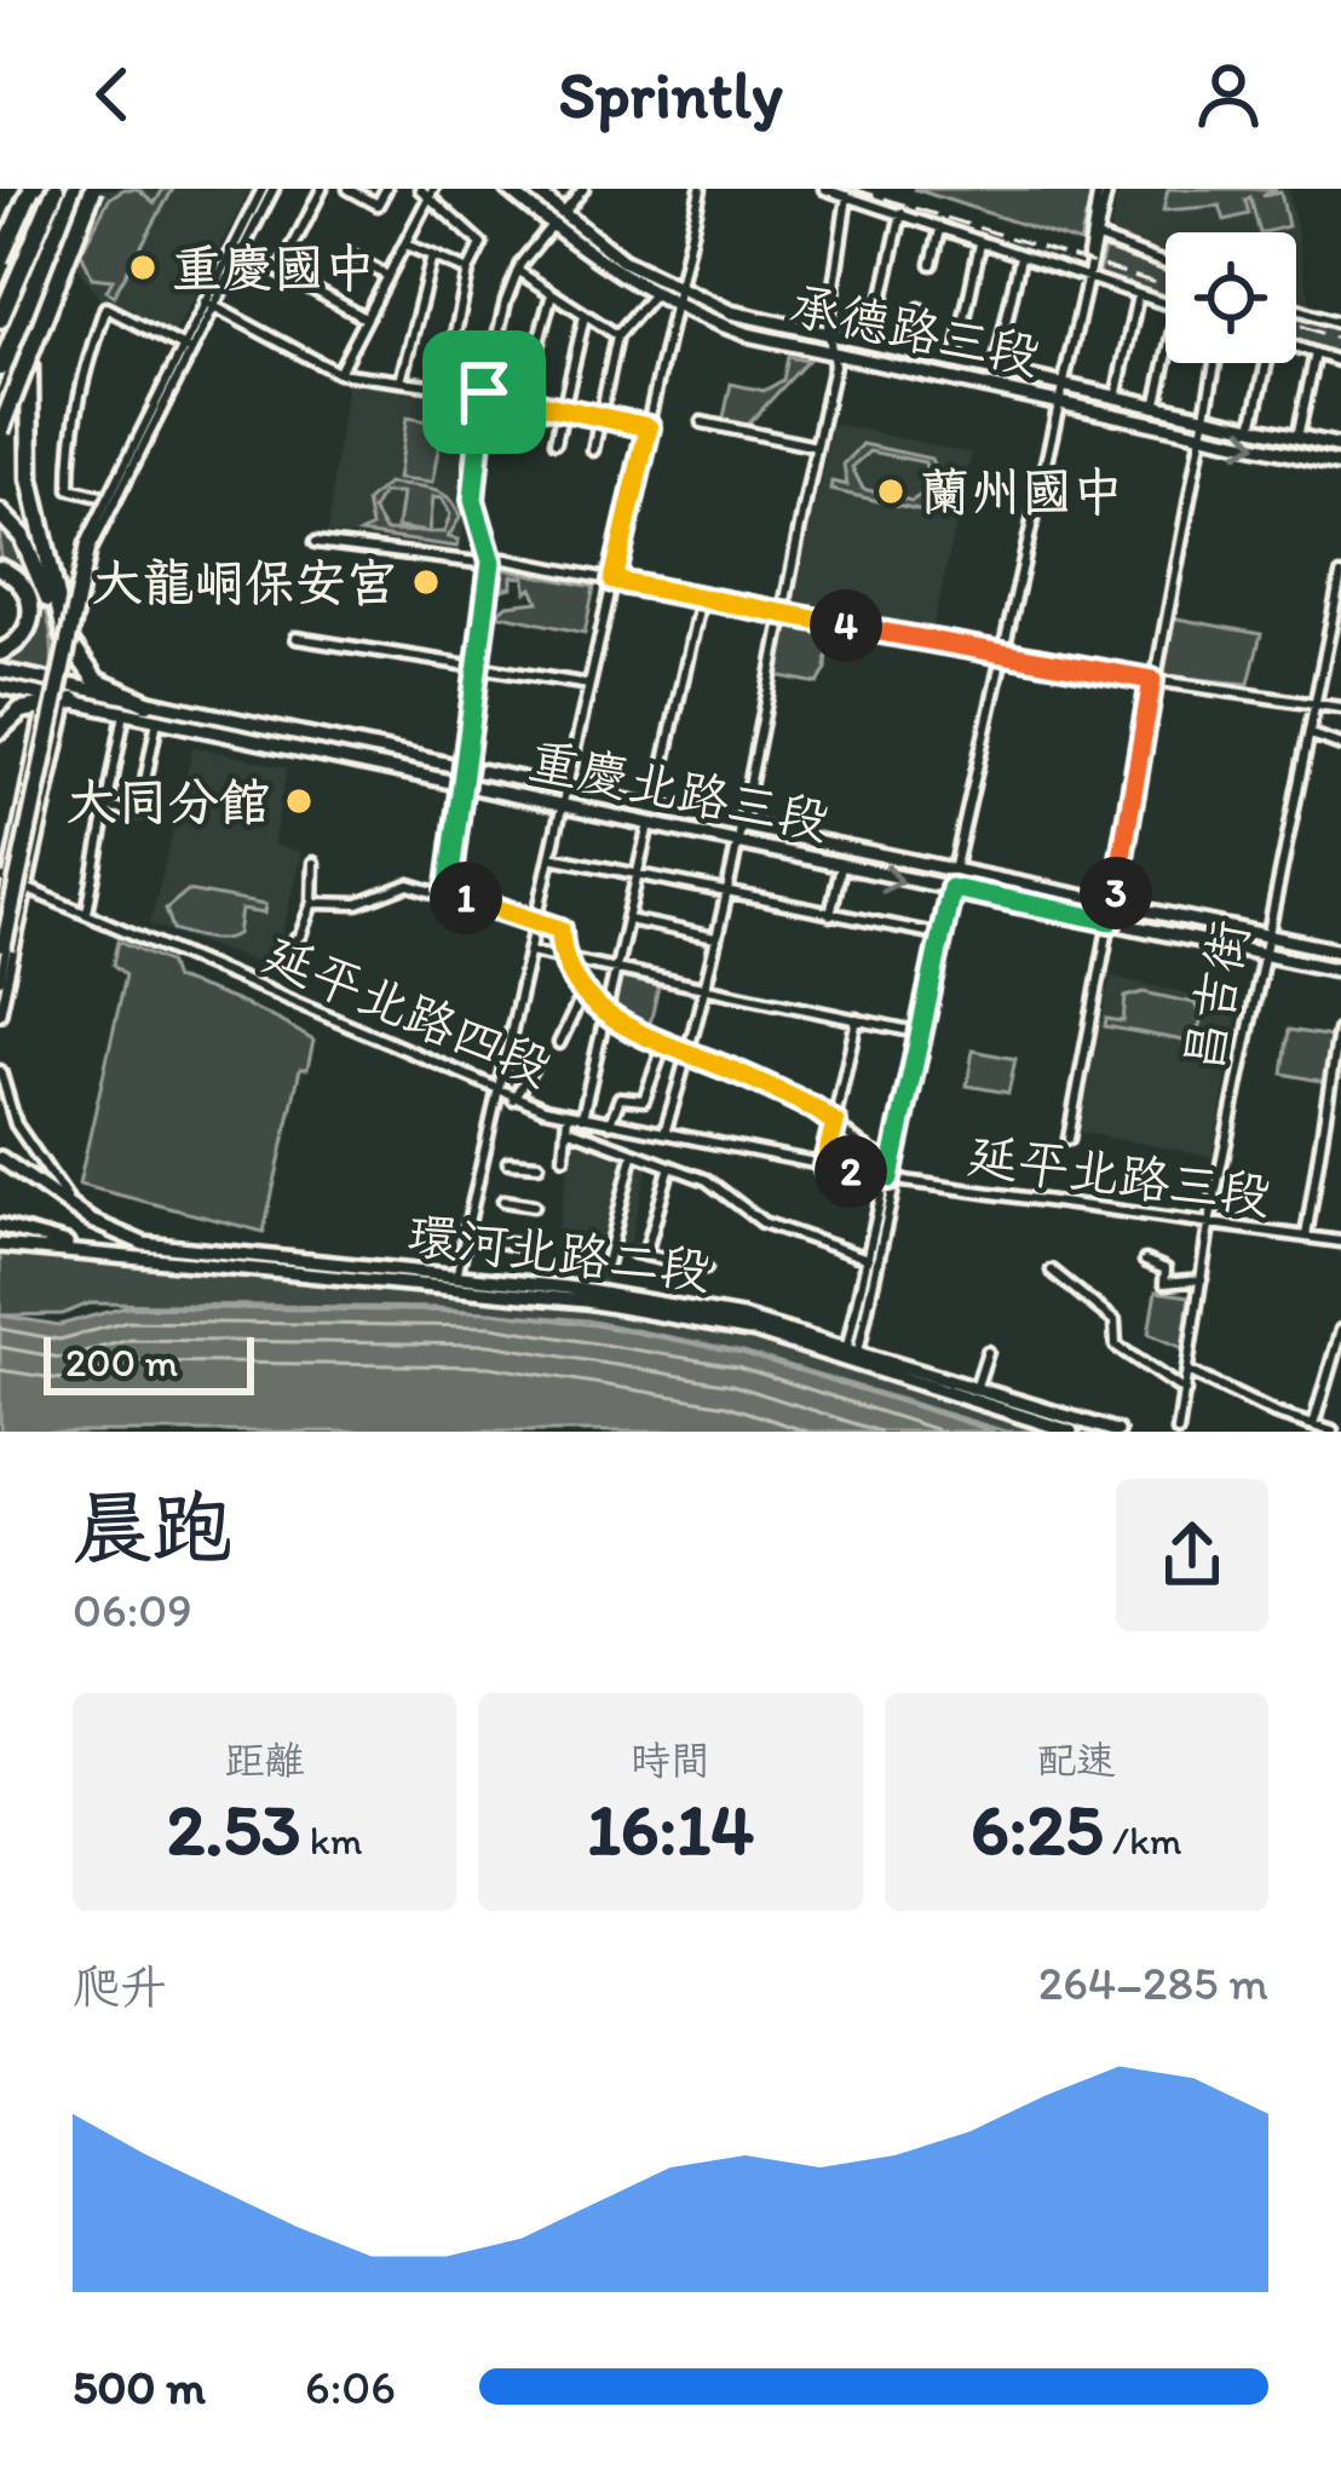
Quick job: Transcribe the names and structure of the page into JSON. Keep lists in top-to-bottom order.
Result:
{
  "streets": {
    "main road": ["承德路三段", "重慶北路三段", "環河北路二段"],
    "street": ["昌吉街", "延平北路四段", "延平北路三段"]
  },
  "crossings": [
    ["重慶北路三段", "昌吉街"],
    ["昌吉街", "延平北路三段"],
    ["延平北路四段", "延平北路三段"]
  ],
  "places": [
    "重慶國中",
    "蘭州國中",
    "大龍峒保安宮",
    "大同分館"
  ],
  "scale_bar": "200 m",
  "page": {
    "header": "Sprintly",
    "pins": [
      "4",
      "3",
      "1",
      "2"
    ],
    "scale": "200 m",
    "heading": ["晨跑", "06:09"],
    "stats": [
      ["距離", "2.53 km"],
      ["時間", "16:14"],
      ["配速", "6:25 /km"]
    ],
    "chart": ["爬升", "264–285 m"],
    "list": [
      {
        "name": "500 m",
        "note": "6:06"
      }
    ]
  }
}
